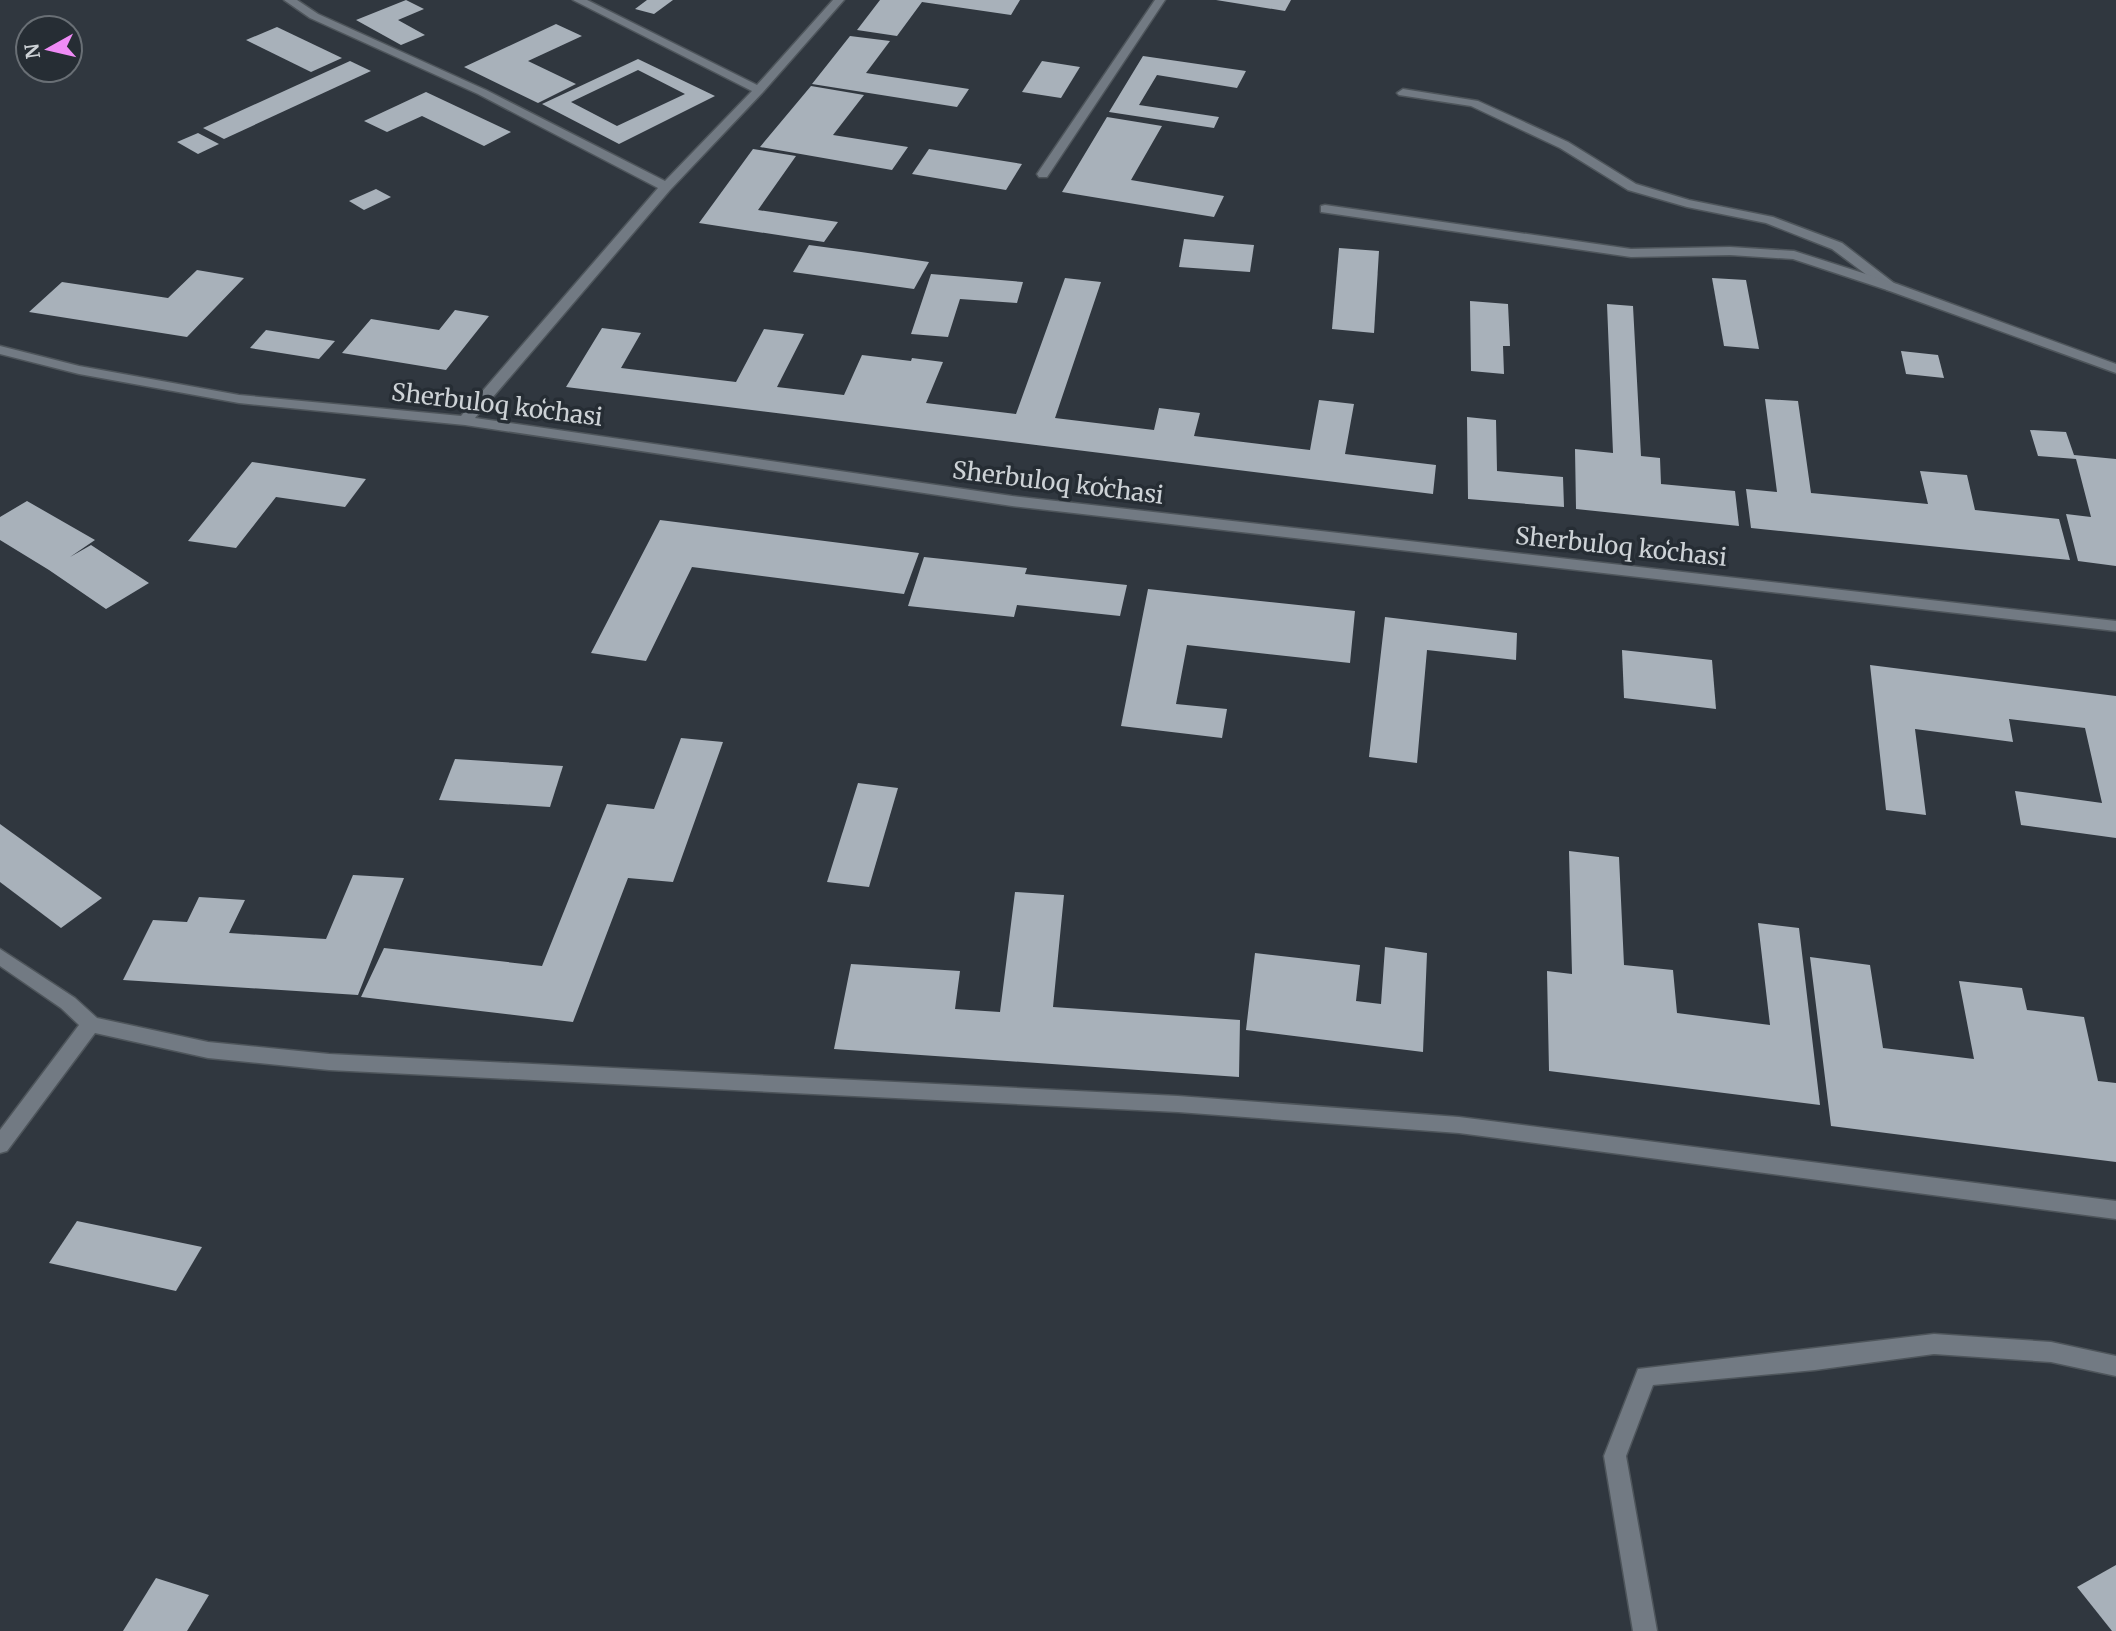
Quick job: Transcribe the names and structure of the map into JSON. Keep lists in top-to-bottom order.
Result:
{
  "streets": {
    "street": ["Sherbuloq koʻchasi"]
  },
  "north": "left"
}
